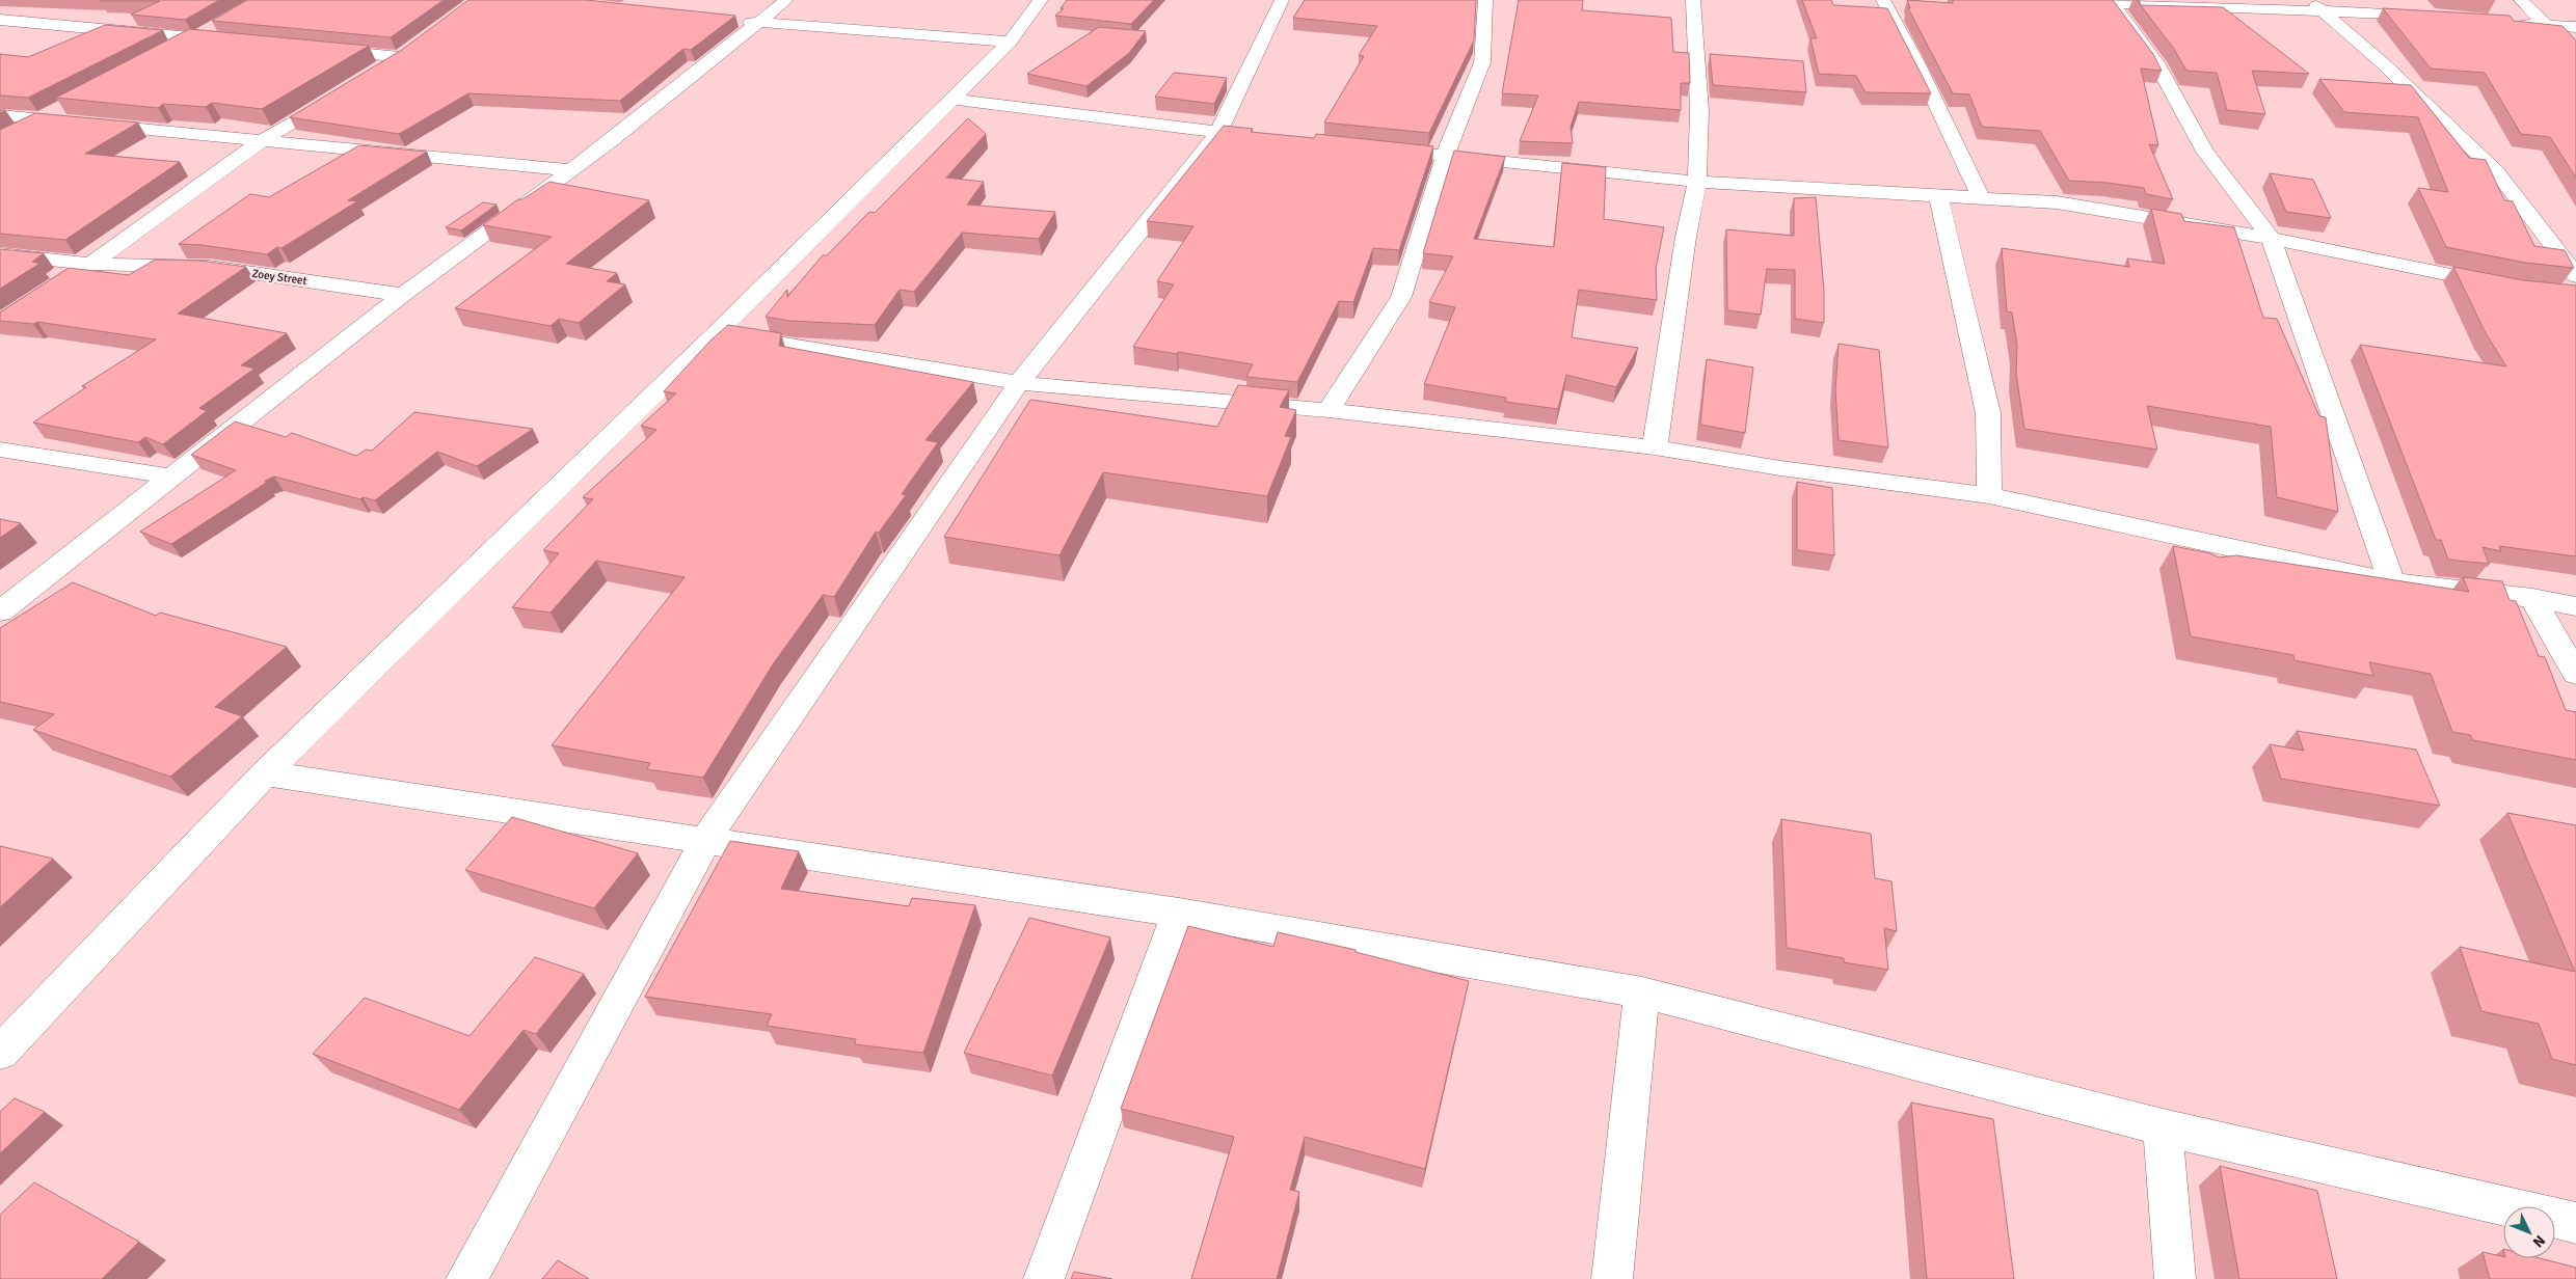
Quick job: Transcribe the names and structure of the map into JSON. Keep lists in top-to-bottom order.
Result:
{
  "streets": {
    "street": ["Zoey Street"]
  },
  "north": "bottom right"
}
